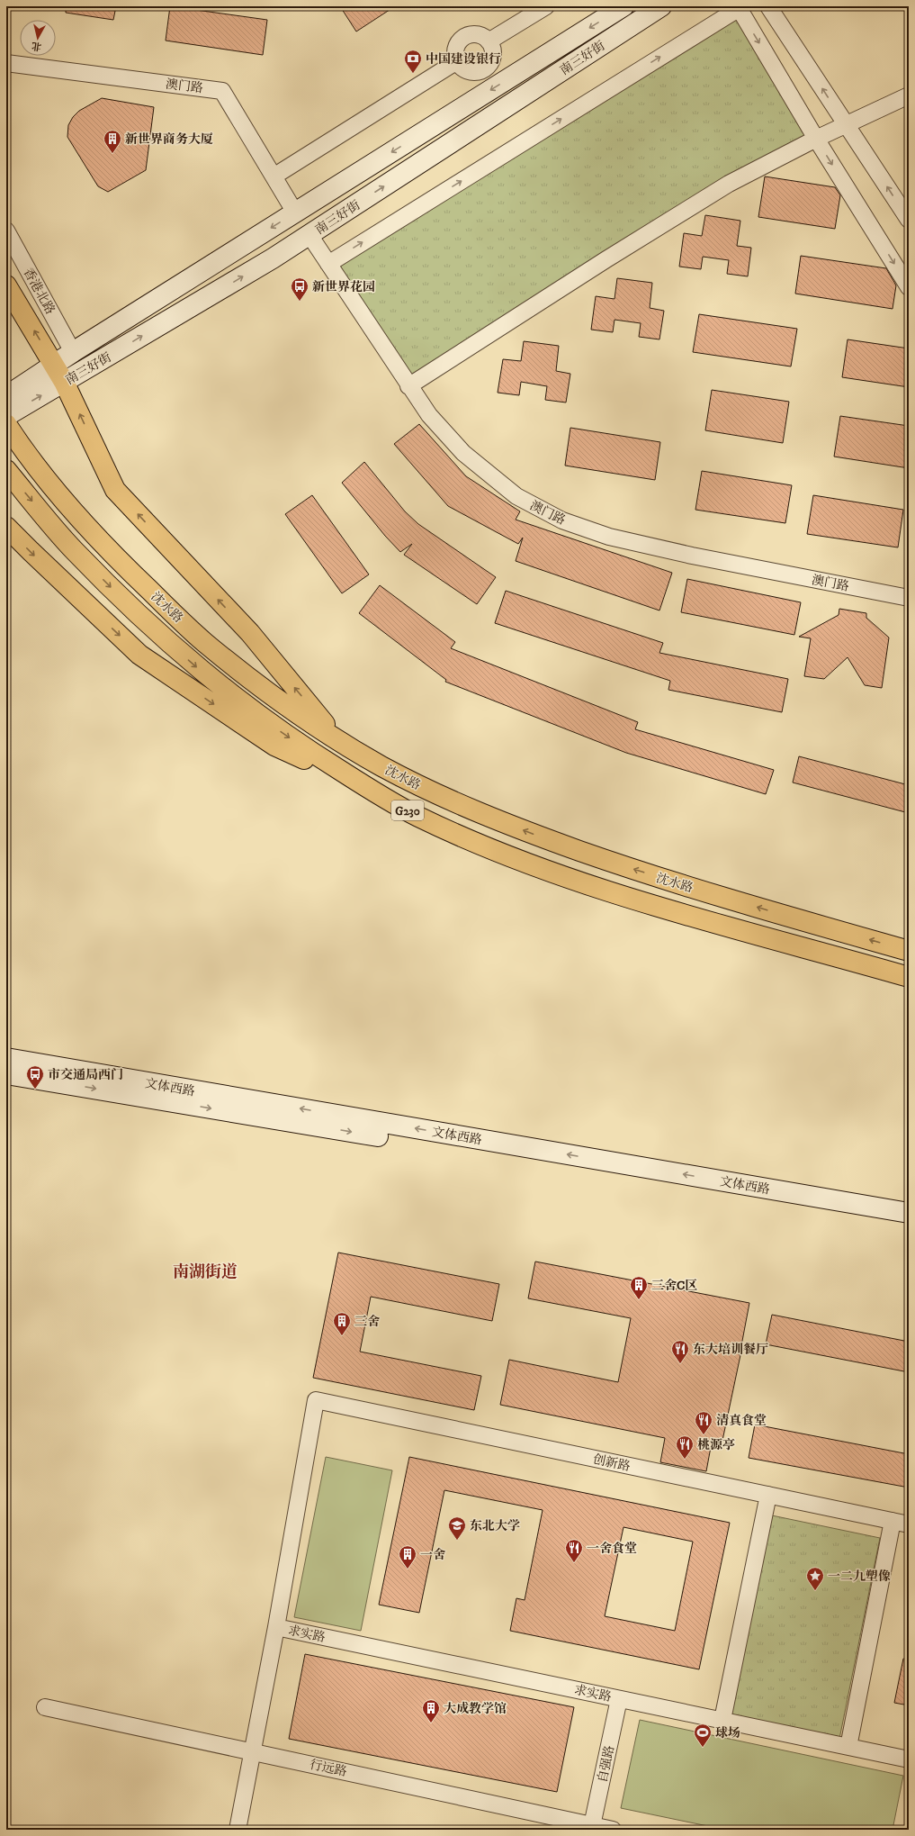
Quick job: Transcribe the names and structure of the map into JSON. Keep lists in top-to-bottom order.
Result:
{
  "streets": {
    "highway": ["沈水路", "G230"],
    "street": [
      "南三好街",
      "澳门路",
      "香港北路",
      "文体西路",
      "创新路",
      "求实路",
      "自强路",
      "行远路"
    ]
  },
  "crossings": [
    ["南三好街", "澳门路"],
    ["创新路", "求实路"],
    ["求实路", "自强路"],
    ["自强路", "行远路"]
  ],
  "districts": ["南湖街道"],
  "places": {
    "bank": ["中国建设银行"],
    "building": [
      "新世界商务大厦",
      "三舍C区",
      "三舍",
      "一舍",
      "大成教学馆"
    ],
    "bus stop": ["新世界花园", "市交通局西门"],
    "restaurant": [
      "东大培训餐厅",
      "清真食堂",
      "桃源亭",
      "一舍食堂"
    ],
    "school or university": ["东北大学"],
    "place": ["一二九塑像"],
    "sports": ["球场"]
  },
  "north": "bottom"
}
